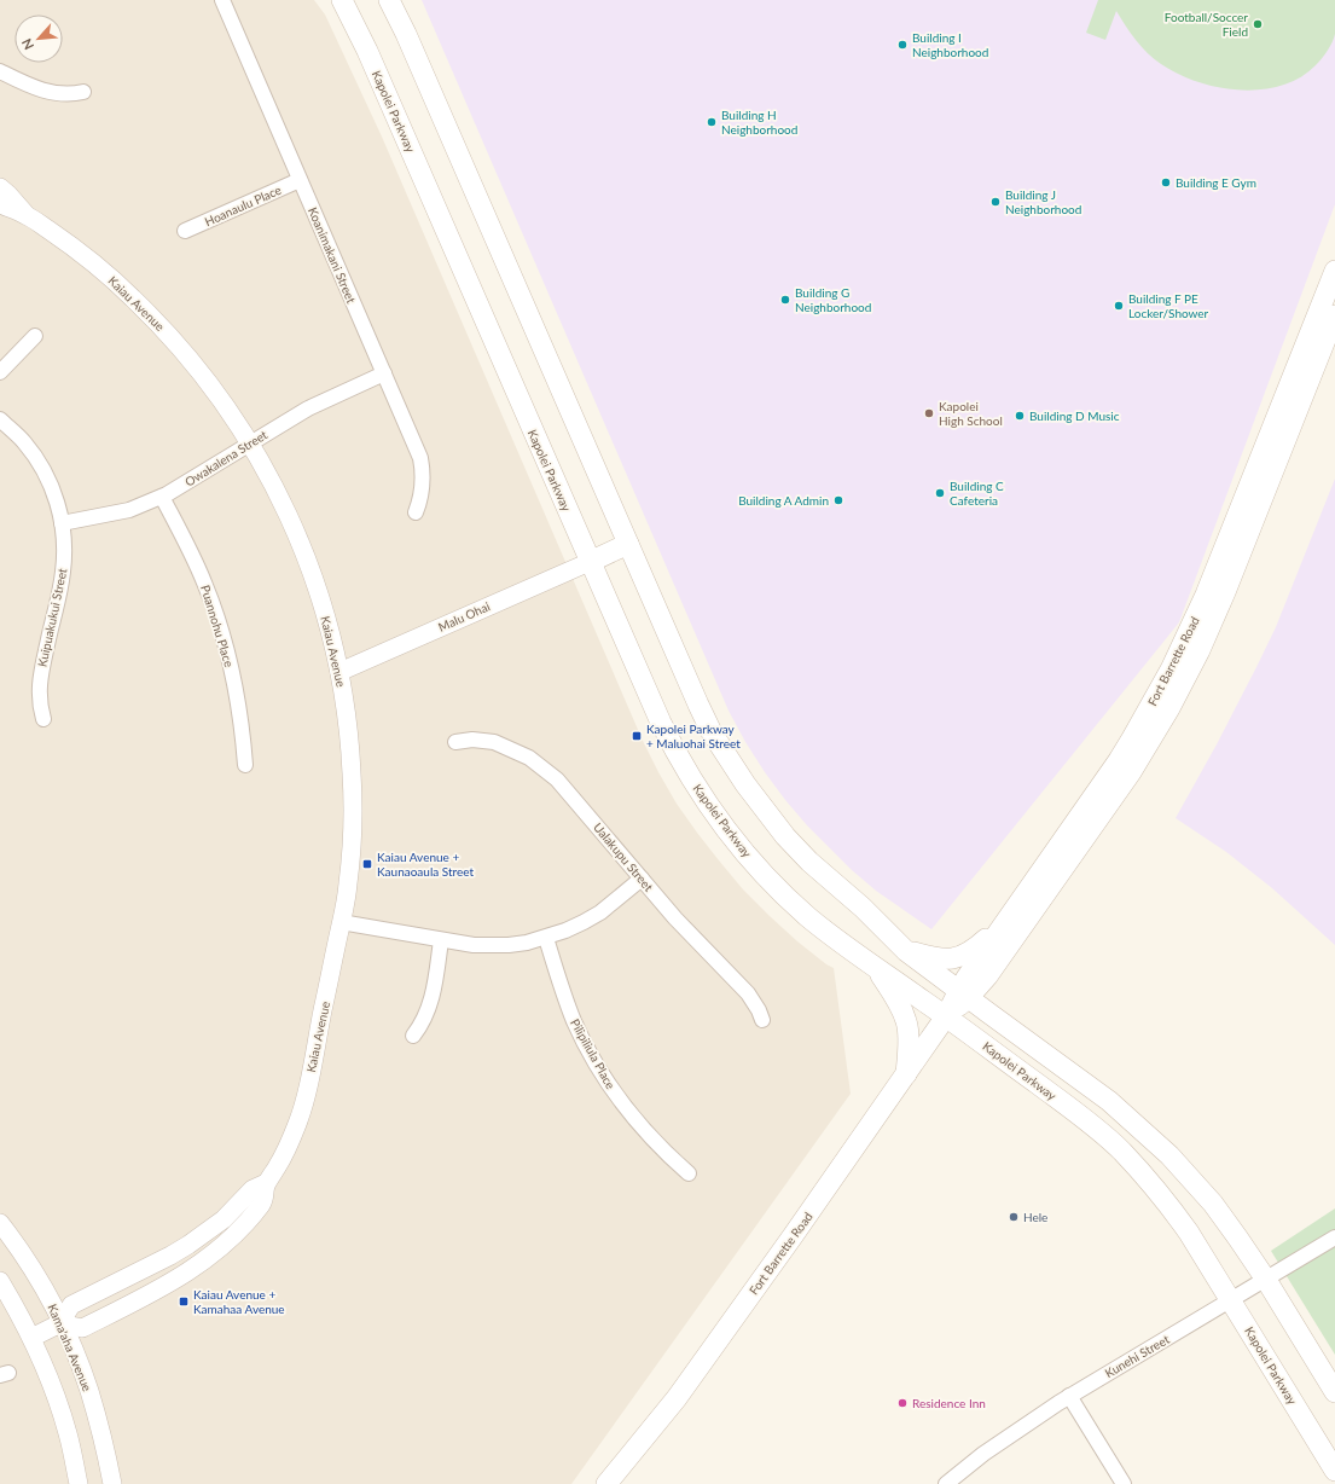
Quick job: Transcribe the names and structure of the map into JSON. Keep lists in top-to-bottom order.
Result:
{
  "streets": {
    "main road": ["Kapolei Parkway", "Fort Barrette Road"],
    "street": [
      "Hoanaulu Place",
      "Koanimakani Street",
      "Kaiau Avenue",
      "Owakalena Street",
      "Malu Ohai",
      "Kuipuakukui Street",
      "Puannohu Place",
      "Ualakupu Street",
      "Pilipiliula Place",
      "Kama'aha Avenue",
      "Kunehi Street"
    ]
  },
  "crossings": [
    ["Kapolei Parkway", "Malu Ohai"],
    ["Kapolei Parkway", "Fort Barrette Road"],
    ["Kapolei Parkway", "Kunehi Street"],
    ["Hoanaulu Place", "Koanimakani Street"],
    ["Koanimakani Street", "Owakalena Street"],
    ["Kaiau Avenue", "Owakalena Street"],
    ["Kaiau Avenue", "Malu Ohai"],
    ["Kaiau Avenue", "Kama'aha Avenue"],
    ["Owakalena Street", "Kuipuakukui Street"],
    ["Owakalena Street", "Puannohu Place"]
  ],
  "places": {
    "other": [
      "Football/Soccer Field",
      "Building I Neighborhood",
      "Building H Neighborhood",
      "Building E Gym",
      "Building J Neighborhood",
      "Building G Neighborhood",
      "Building F PE Locker/Shower",
      "Kapolei High School",
      "Building D Music",
      "Building C Cafeteria",
      "Building A Admin",
      "Hele",
      "Residence Inn"
    ],
    "transit": ["Kapolei Parkway + Maluohai Street", "Kaiau Avenue + Kaunaoaula Street", "Kaiau Avenue + Kamahaa Avenue"]
  },
  "north": "bottom left"
}
